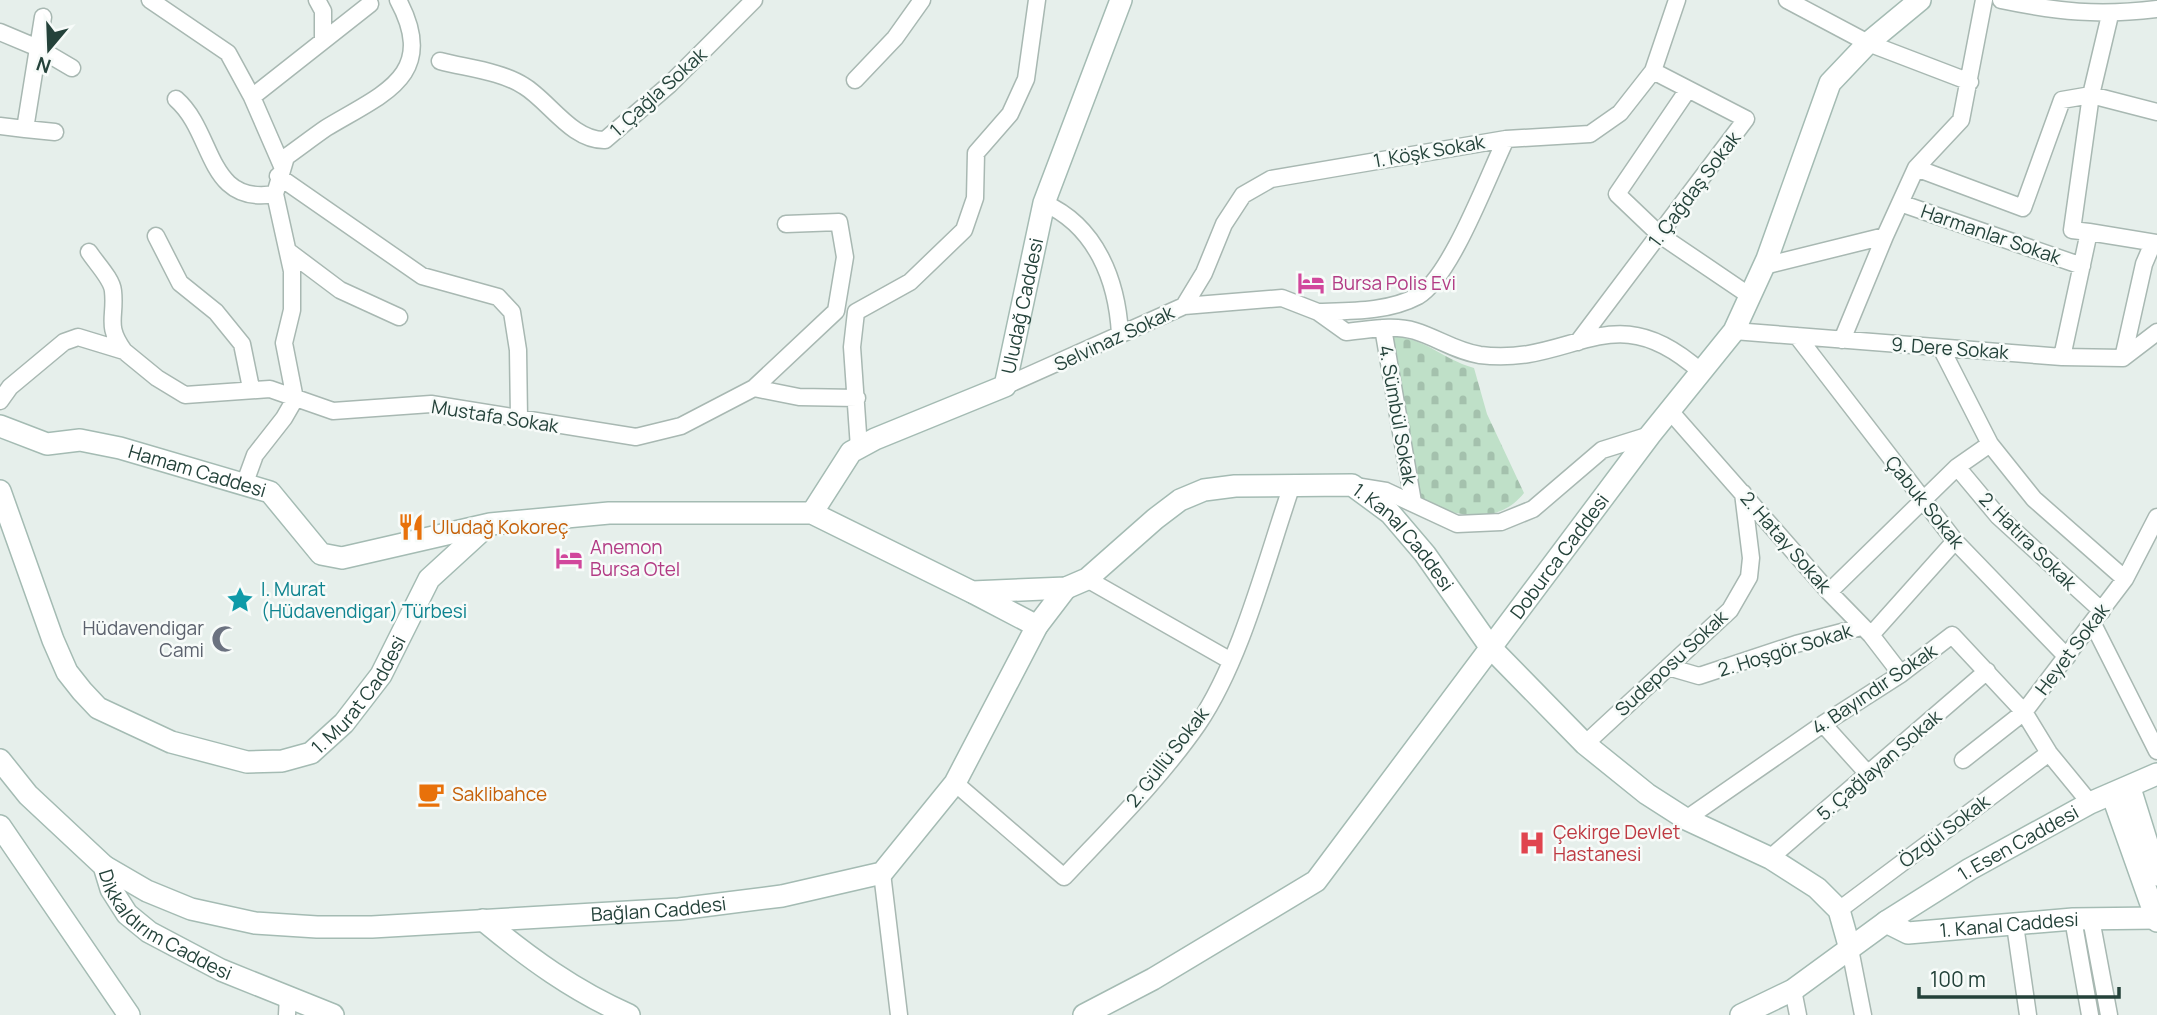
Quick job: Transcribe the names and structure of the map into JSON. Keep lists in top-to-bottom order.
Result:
{
  "streets": {
    "main road": [
      "Uludağ Caddesi",
      "Hamam Caddesi",
      "1. Kanal Caddesi",
      "Doburca Caddesi",
      "1. Murat Caddesi",
      "1. Esen Caddesi",
      "Bağlan Caddesi",
      "Dikkaldırım Caddesi"
    ],
    "street": [
      "1. Çağla Sokak",
      "1. Köşk Sokak",
      "1. Çağdaş Sokak",
      "Harmanlar Sokak",
      "Selvinaz Sokak",
      "9. Dere Sokak",
      "4. Sümbül Sokak",
      "Mustafa Sokak",
      "Çabuk Sokak",
      "2. Hatıra Sokak",
      "2. Hatay Sokak",
      "Heyet Sokak",
      "2. Hoşgör Sokak",
      "Sudeposu Sokak",
      "4. Bayındır Sokak",
      "2. Güllü Sokak",
      "5. Çağlayan Sokak",
      "Özgül Sokak"
    ]
  },
  "crossings": [
    ["1. Köşk Sokak", "Selvinaz Sokak"],
    ["1. Çağdaş Sokak", "Selvinaz Sokak"],
    ["Uludağ Caddesi", "Selvinaz Sokak"],
    ["Uludağ Caddesi", "1. Kanal Caddesi"],
    ["Selvinaz Sokak", "4. Sümbül Sokak"],
    ["Selvinaz Sokak", "Doburca Caddesi"],
    ["9. Dere Sokak", "Çabuk Sokak"],
    ["9. Dere Sokak", "Doburca Caddesi"],
    ["Hamam Caddesi", "1. Murat Caddesi"],
    ["Çabuk Sokak", "Heyet Sokak"],
    ["1. Kanal Caddesi", "Doburca Caddesi"],
    ["1. Kanal Caddesi", "Sudeposu Sokak"],
    ["1. Kanal Caddesi", "4. Bayındır Sokak"],
    ["1. Kanal Caddesi", "2. Güllü Sokak"],
    ["1. Kanal Caddesi", "5. Çağlayan Sokak"],
    ["1. Kanal Caddesi", "Özgül Sokak"],
    ["1. Kanal Caddesi", "1. Esen Caddesi"],
    ["2. Hatıra Sokak", "Heyet Sokak"],
    ["2. Hatay Sokak", "Doburca Caddesi"],
    ["2. Hatay Sokak", "2. Hoşgör Sokak"],
    ["2. Hatay Sokak", "Sudeposu Sokak"],
    ["2. Hatay Sokak", "4. Bayındır Sokak"],
    ["Heyet Sokak", "4. Bayındır Sokak"],
    ["2. Hoşgör Sokak", "Sudeposu Sokak"],
    ["4. Bayındır Sokak", "5. Çağlayan Sokak"],
    ["4. Bayındır Sokak", "Özgül Sokak"],
    ["4. Bayındır Sokak", "1. Esen Caddesi"],
    ["Bağlan Caddesi", "Dikkaldırım Caddesi"]
  ],
  "places": {
    "hotel": ["Bursa Polis Evi", "Anemon Bursa Otel"],
    "restaurant": ["Uludağ Kokoreç"],
    "place": ["I. Murat (Hüdavendigar) Türbesi"],
    "mosque": ["Hüdavendigar Cami"],
    "cafe": ["Saklibahce"],
    "hospital": ["Çekirge Devlet Hastanesi"]
  },
  "scale_bar": "100 m",
  "north": "bottom"
}
